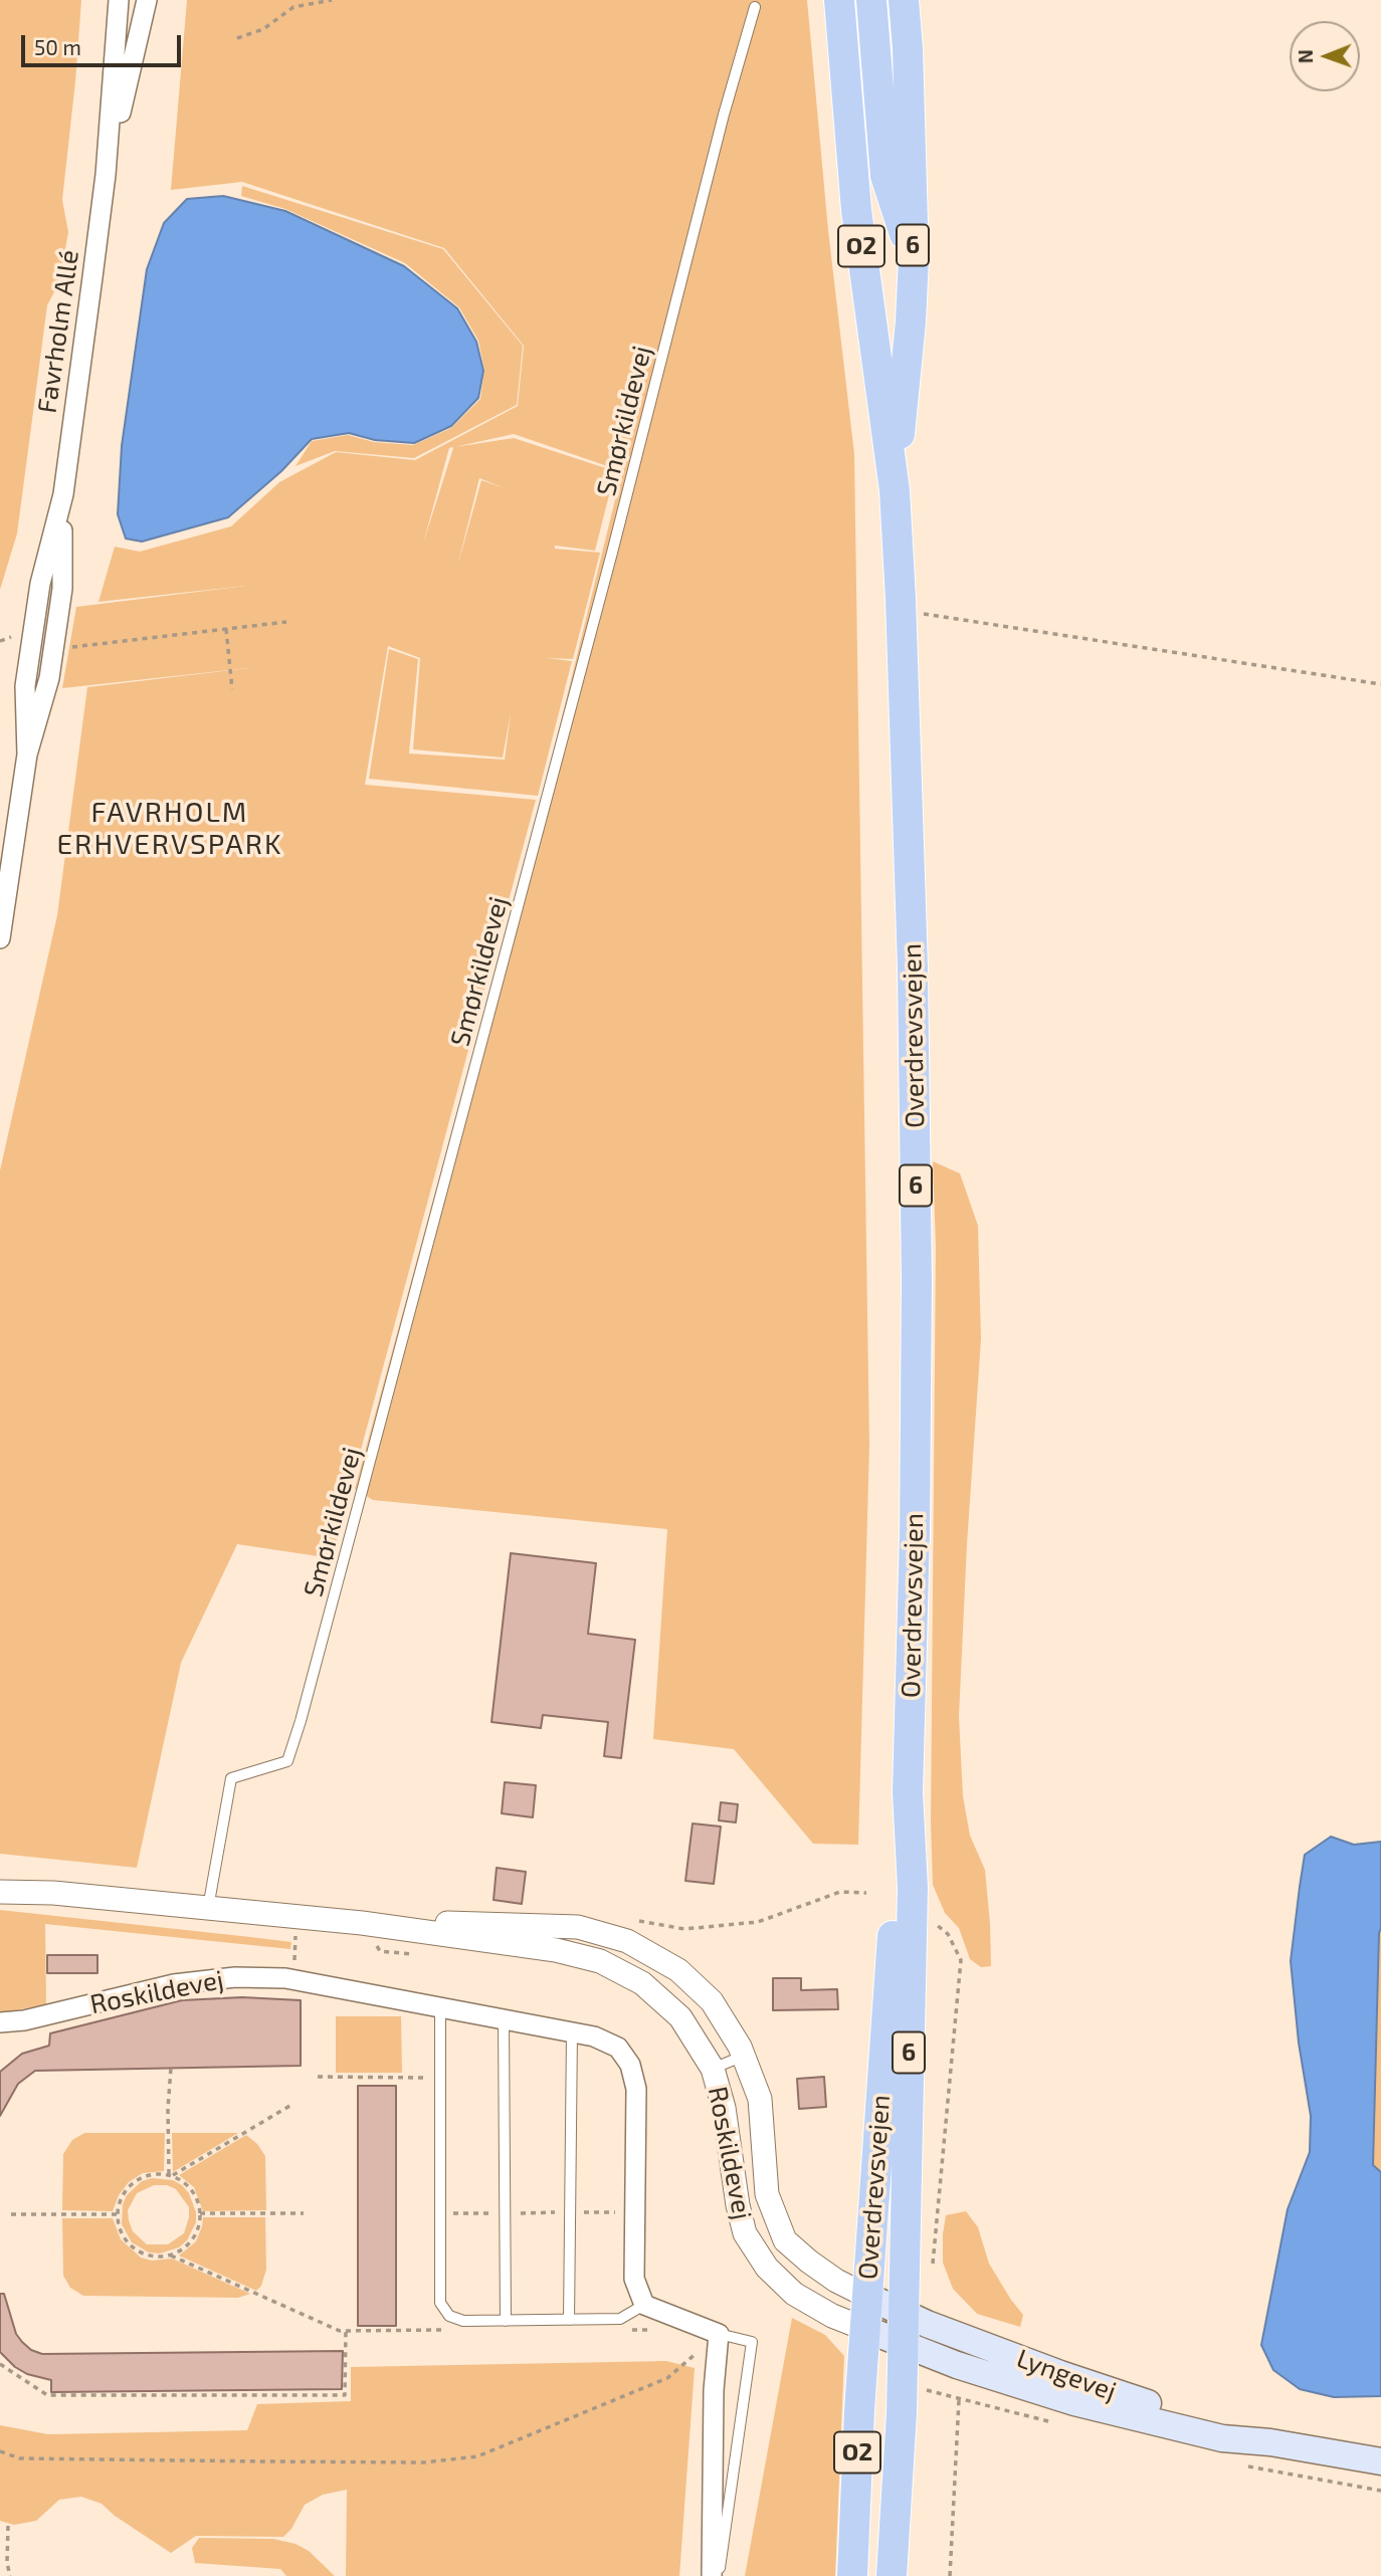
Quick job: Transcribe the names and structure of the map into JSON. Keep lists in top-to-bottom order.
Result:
{
  "streets": {
    "main road": [
      "6",
      "O2",
      "Overdrevsvejen",
      "Lyngevej"
    ],
    "street": ["Favrholm Allé", "Roskildevej"],
    "lane": ["Smørkildevej"]
  },
  "crossings": [
    ["O2", "Overdrevsvejen"],
    ["O2", "Roskildevej"],
    ["O2", "Lyngevej"],
    ["Smørkildevej", "Roskildevej"],
    ["Overdrevsvejen", "Roskildevej"],
    ["Overdrevsvejen", "Lyngevej"],
    ["Roskildevej", "Lyngevej"]
  ],
  "districts": ["FAVRHOLM ERHVERVSPARK"],
  "scale_bar": "50 m",
  "north": "left"
}
